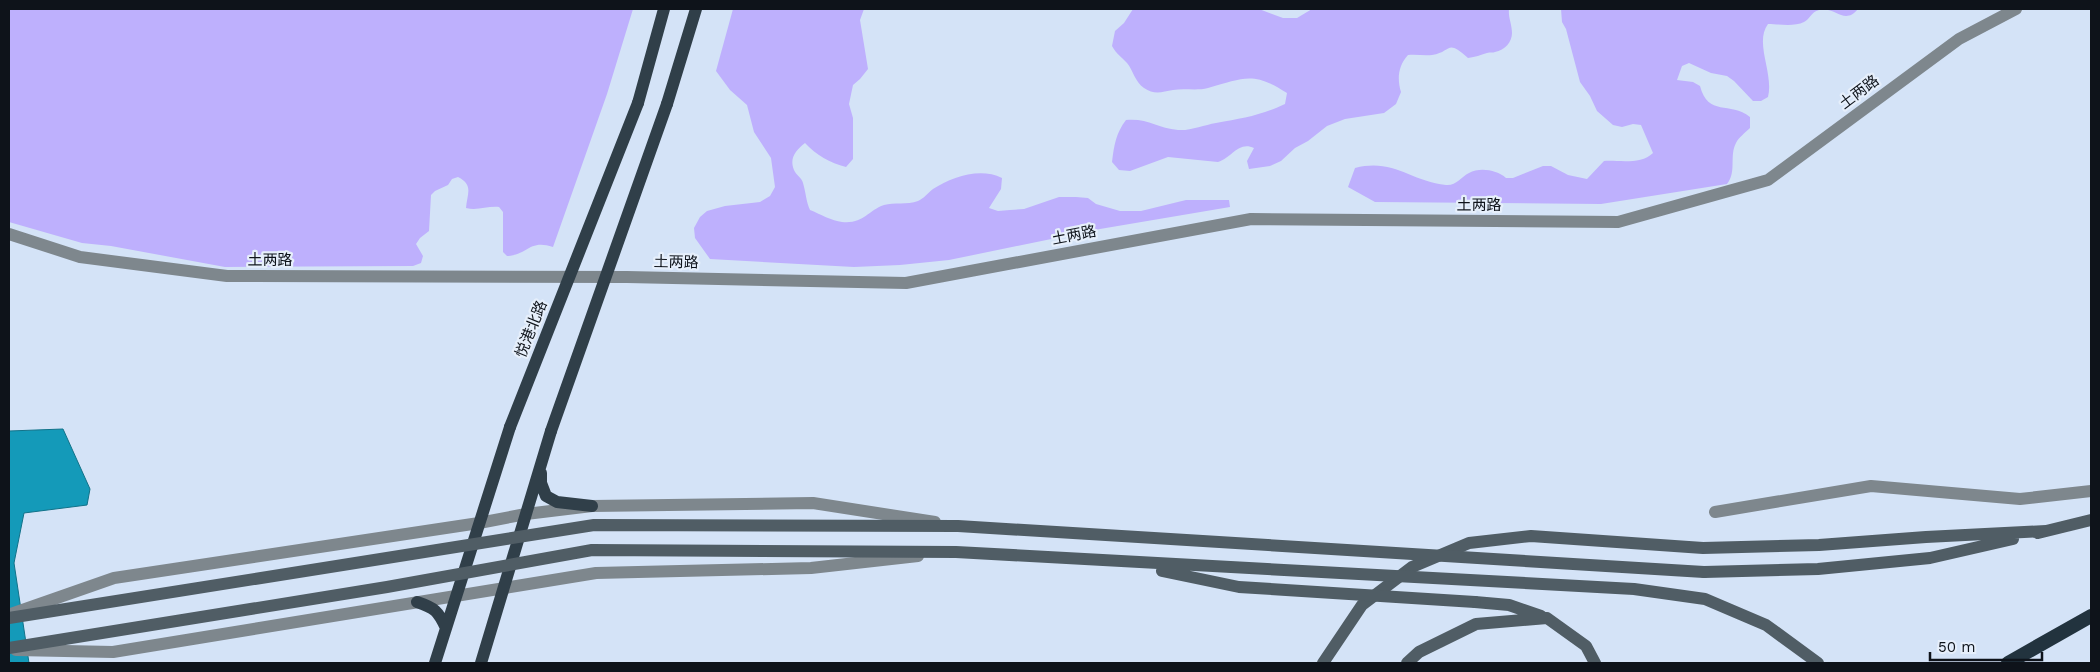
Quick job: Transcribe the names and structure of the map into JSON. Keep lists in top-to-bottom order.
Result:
{
  "streets": {
    "main road": ["悦港北路"],
    "street": ["土两路"]
  },
  "scale_bar": "50 m"
}
